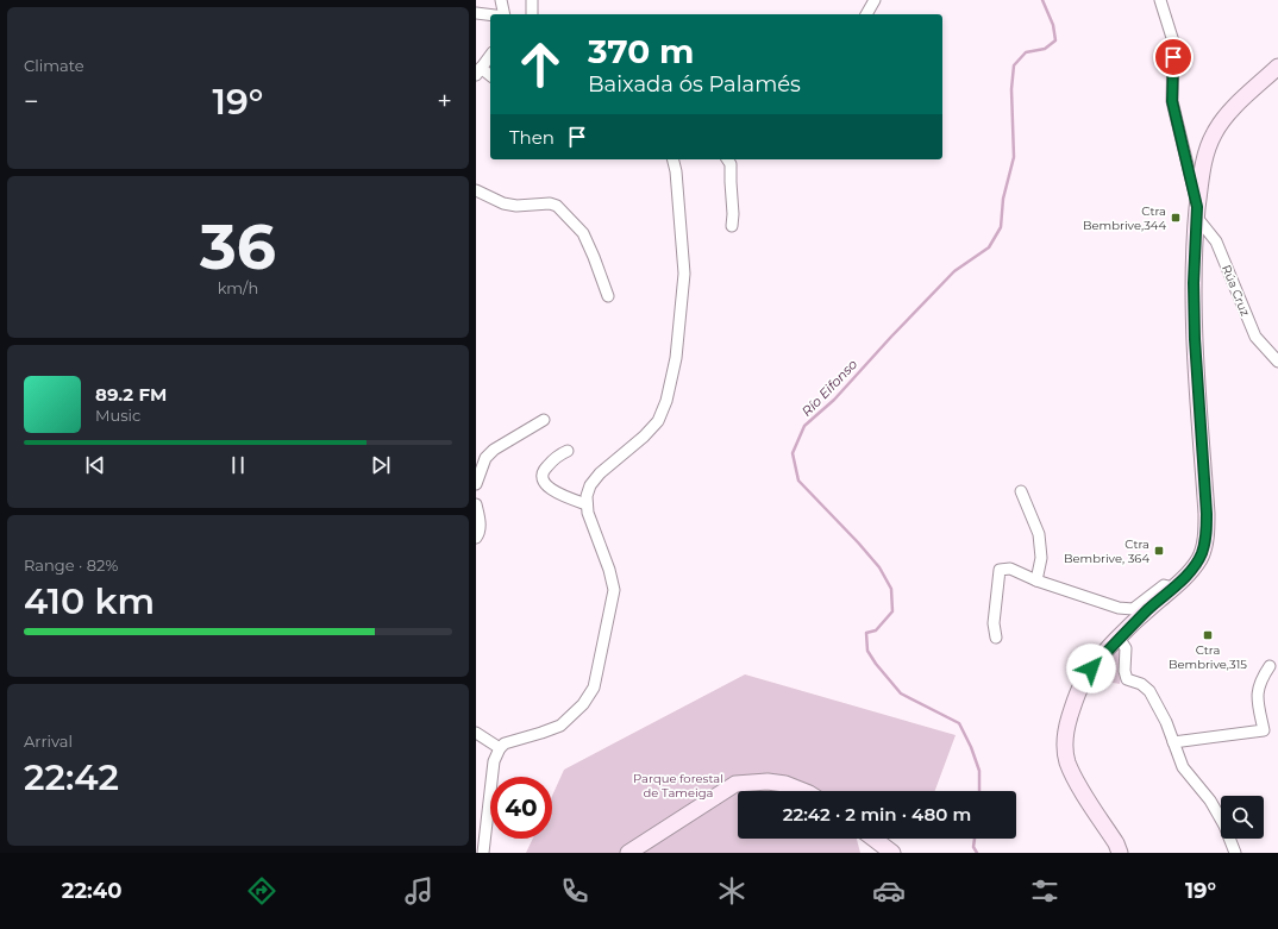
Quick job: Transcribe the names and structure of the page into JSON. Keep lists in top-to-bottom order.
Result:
{
  "streets": {
    "street": ["Rúa Cruz"]
  },
  "water": ["Río Eifonso"],
  "parks": ["Parque forestal de Tameiga"],
  "places": {
    "transit": ["Ctra Bembrive,344", "Ctra Bembrive, 364", "Ctra Bembrive,315"]
  },
  "page": {
    "tile": [
      "Climate",
      ["36", "km/h"],
      ["Range · 82%", "410 km"],
      ["Arrival", "22:42"]
    ],
    "turn": ["370 m", "Baixada ós Palamés"],
    "heat": ["−", "19°", "+"],
    "then": "Then",
    "song": ["89.2 FM", "Music"],
    "limit": "40",
    "trip": "22:42 · 2 min · 480 m",
    "tabs": ["22:40", "19°"]
  }
}
